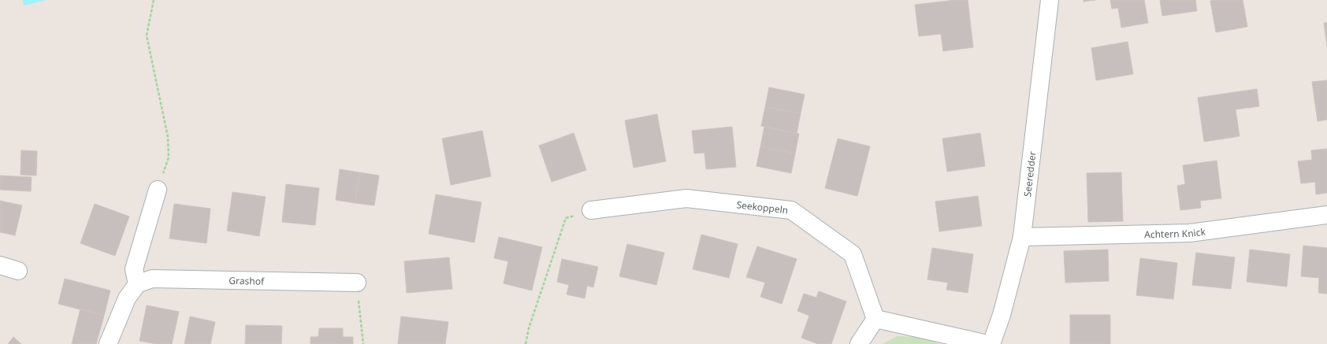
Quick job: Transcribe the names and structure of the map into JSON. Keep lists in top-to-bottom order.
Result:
{
  "streets": {
    "street": [
      "Seeredder",
      "Seekoppeln",
      "Achtern Knick",
      "Grashof"
    ]
  },
  "crossings": [
    ["Seeredder", "Achtern Knick"]
  ]
}
